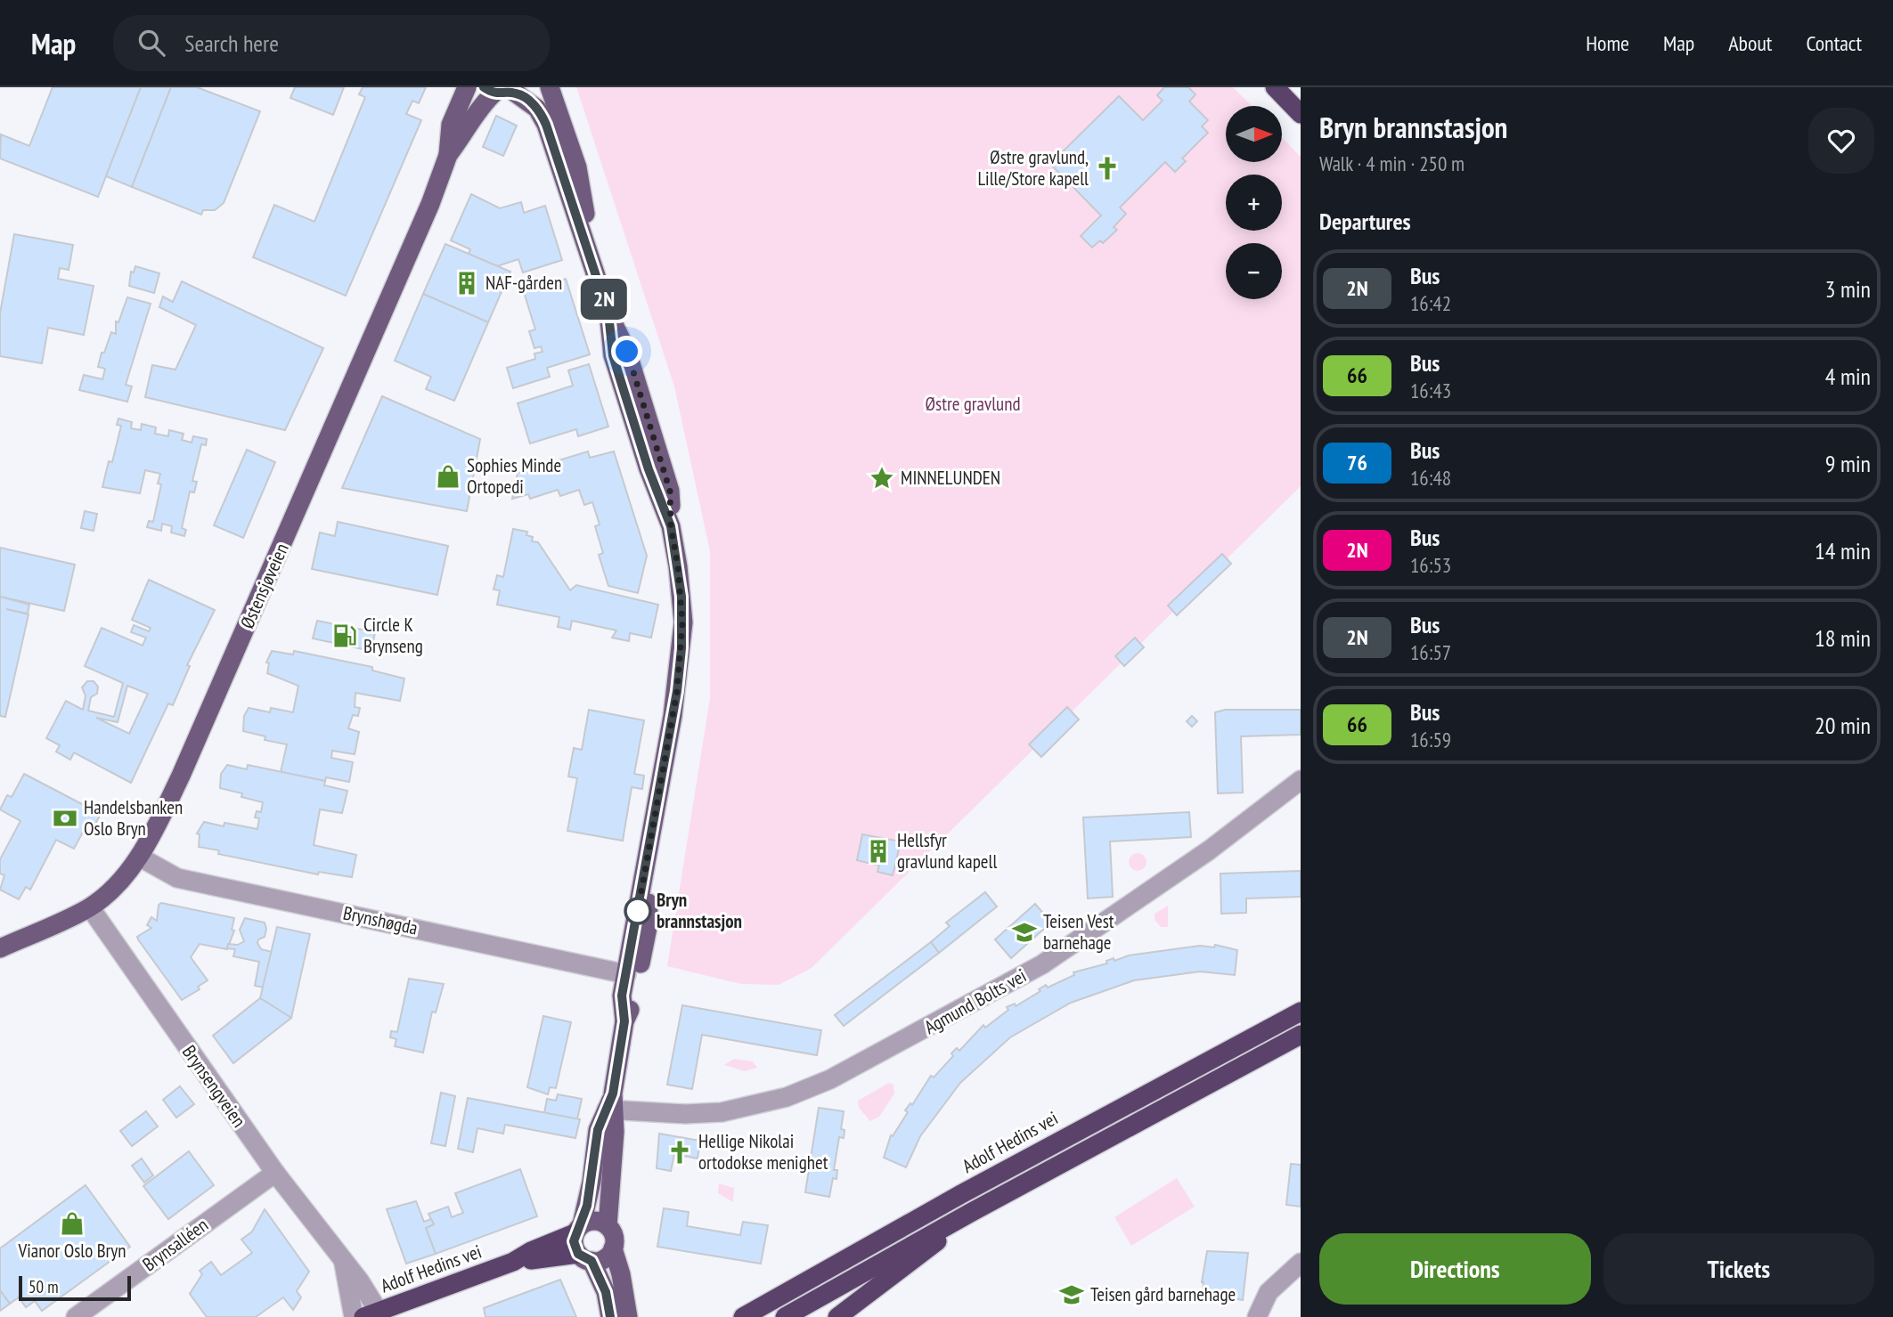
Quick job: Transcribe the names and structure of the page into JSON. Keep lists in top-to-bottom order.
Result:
{
  "streets": {
    "highway": ["Adolf Hedins vei"],
    "main road": ["Østensjøveien"],
    "street": [
      "Brynshøgda",
      "Agmund Bolts vei",
      "Brynsengveien",
      "Brynsalléen"
    ]
  },
  "crossings": [
    ["Østensjøveien", "Brynshøgda"],
    ["Østensjøveien", "Brynsengveien"],
    ["Brynsengveien", "Adolf Hedins vei"],
    ["Brynsengveien", "Brynsalléen"]
  ],
  "parks": ["Østre gravlund"],
  "places": {
    "church": ["Østre gravlund, Lille/Store kapell", "Hellige Nikolai ortodokse menighet"],
    "building": ["NAF-gården", "Hellsfyr gravlund kapell"],
    "shop": ["Sophies Minde Ortopedi", "Vianor Oslo Bryn"],
    "place": ["MINNELUNDEN"],
    "fuel station": ["Circle K Brynseng"],
    "bank": ["Handelsbanken Oslo Bryn"],
    "other": ["Bryn brannstasjon"],
    "school or university": ["Teisen Vest barnehage", "Teisen gård barnehage"]
  },
  "lines": ["bus line 2N"],
  "scale_bar": "50 m",
  "north": "right",
  "page": {
    "header": "Map",
    "search": "Search here",
    "nav": [
      "Home",
      "Map",
      "About",
      "Contact"
    ],
    "on_map": "2N",
    "heading": [
      ["Bryn brannstasjon", "Walk · 4 min · 250 m"],
      "Departures"
    ],
    "map_buttons": ["+", "−"],
    "list": [
      {
        "mark": "2N",
        "name": "Bus",
        "note": "16:42",
        "value": "3 min"
      },
      {
        "mark": "66",
        "name": "Bus",
        "note": "16:43",
        "value": "4 min"
      },
      {
        "mark": "76",
        "name": "Bus",
        "note": "16:48",
        "value": "9 min"
      },
      {
        "mark": "2N",
        "name": "Bus",
        "note": "16:53",
        "value": "14 min"
      },
      {
        "mark": "2N",
        "name": "Bus",
        "note": "16:57",
        "value": "18 min"
      },
      {
        "mark": "66",
        "name": "Bus",
        "note": "16:59",
        "value": "20 min"
      }
    ],
    "buttons": ["Directions", "Tickets"],
    "scale": "50 m"
  }
}
